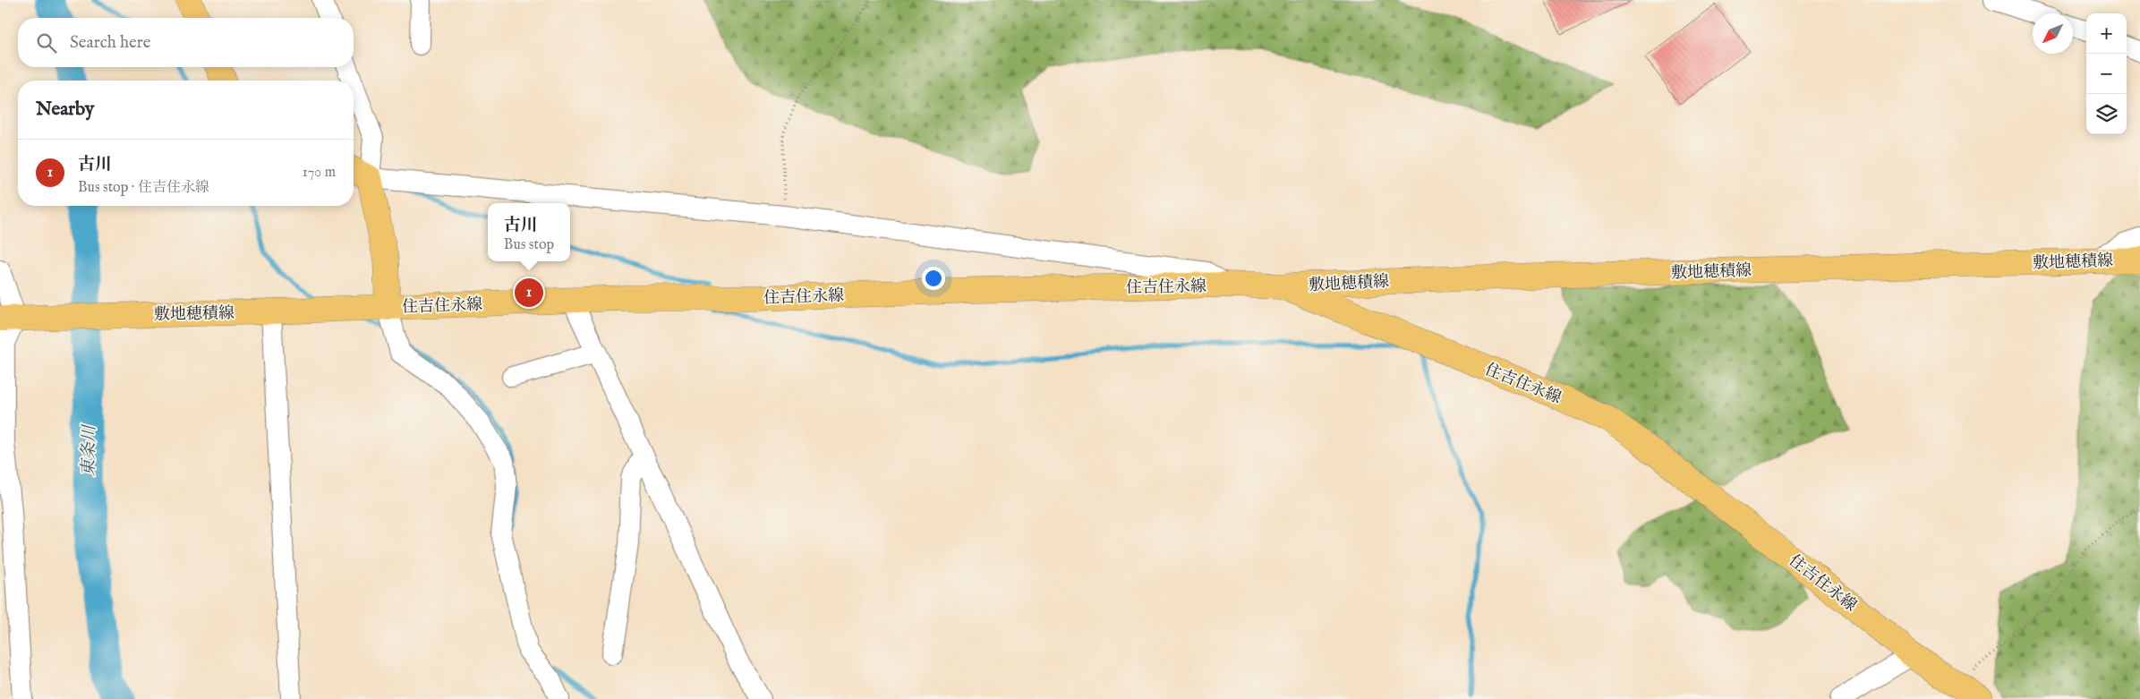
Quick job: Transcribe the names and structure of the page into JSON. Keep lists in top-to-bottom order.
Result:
{
  "streets": {
    "main road": ["敷地穂積線", "住吉住永線"]
  },
  "crossings": [
    ["敷地穂積線", "住吉住永線"]
  ],
  "water": ["東条川"],
  "north": "bottom left",
  "page": {
    "map_buttons": ["+", "−"],
    "search": "Search here",
    "heading": "Nearby",
    "list": [
      {
        "mark": "1",
        "name": "古川",
        "note": "Bus stop · 住吉住永線",
        "value": "170 m"
      }
    ],
    "popup": ["古川", "Bus stop"],
    "pins": "1"
  }
}
